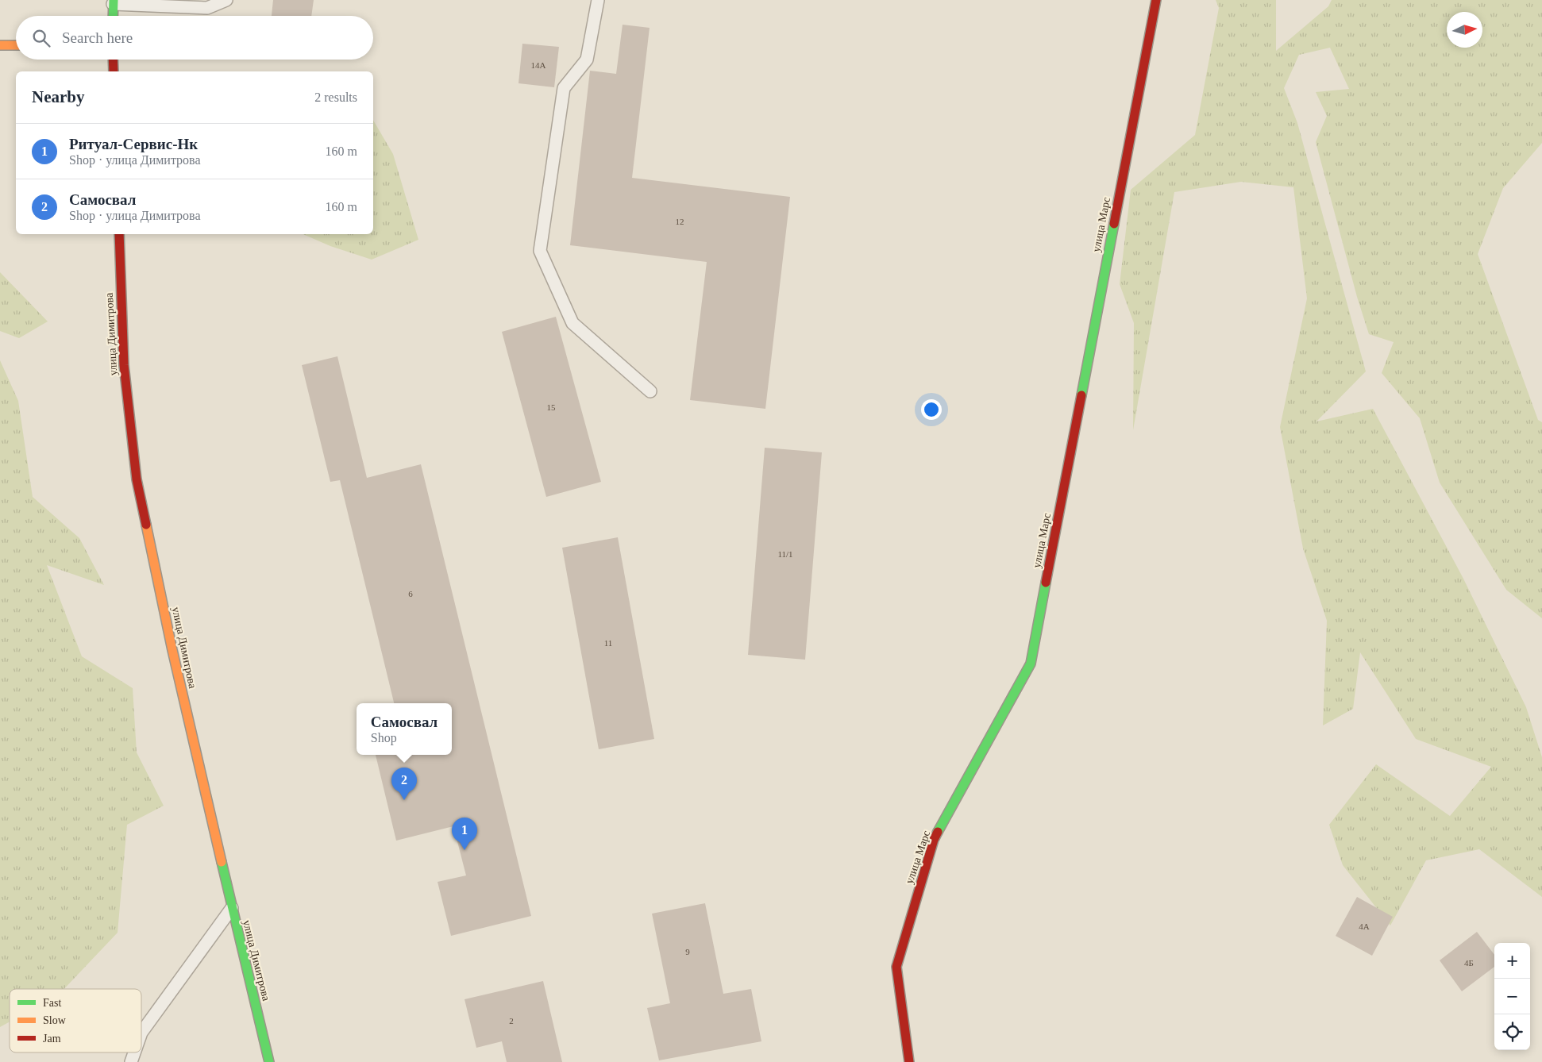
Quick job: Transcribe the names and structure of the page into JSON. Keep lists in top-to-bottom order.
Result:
{
  "streets": {
    "street": ["улица Марс", "улица Димитрова"]
  },
  "house_numbers": [
    "14А",
    "12",
    "15",
    "11/1",
    "6",
    "11",
    "4А",
    "9",
    "4Б",
    "2"
  ],
  "legend": ["Fast", "Slow", "Jam"],
  "north": "right",
  "page": {
    "search": "Search here",
    "heading": ["Nearby", "2 results"],
    "list": [
      {
        "mark": "1",
        "name": "Ритуал-Сервис-Нк",
        "note": "Shop · улица Димитрова",
        "value": "160 m"
      },
      {
        "mark": "2",
        "name": "Самосвал",
        "note": "Shop · улица Димитрова",
        "value": "160 m"
      }
    ],
    "popup": ["Самосвал", "Shop"],
    "pins": ["2", "1"],
    "map_buttons": ["+", "−"]
  }
}
